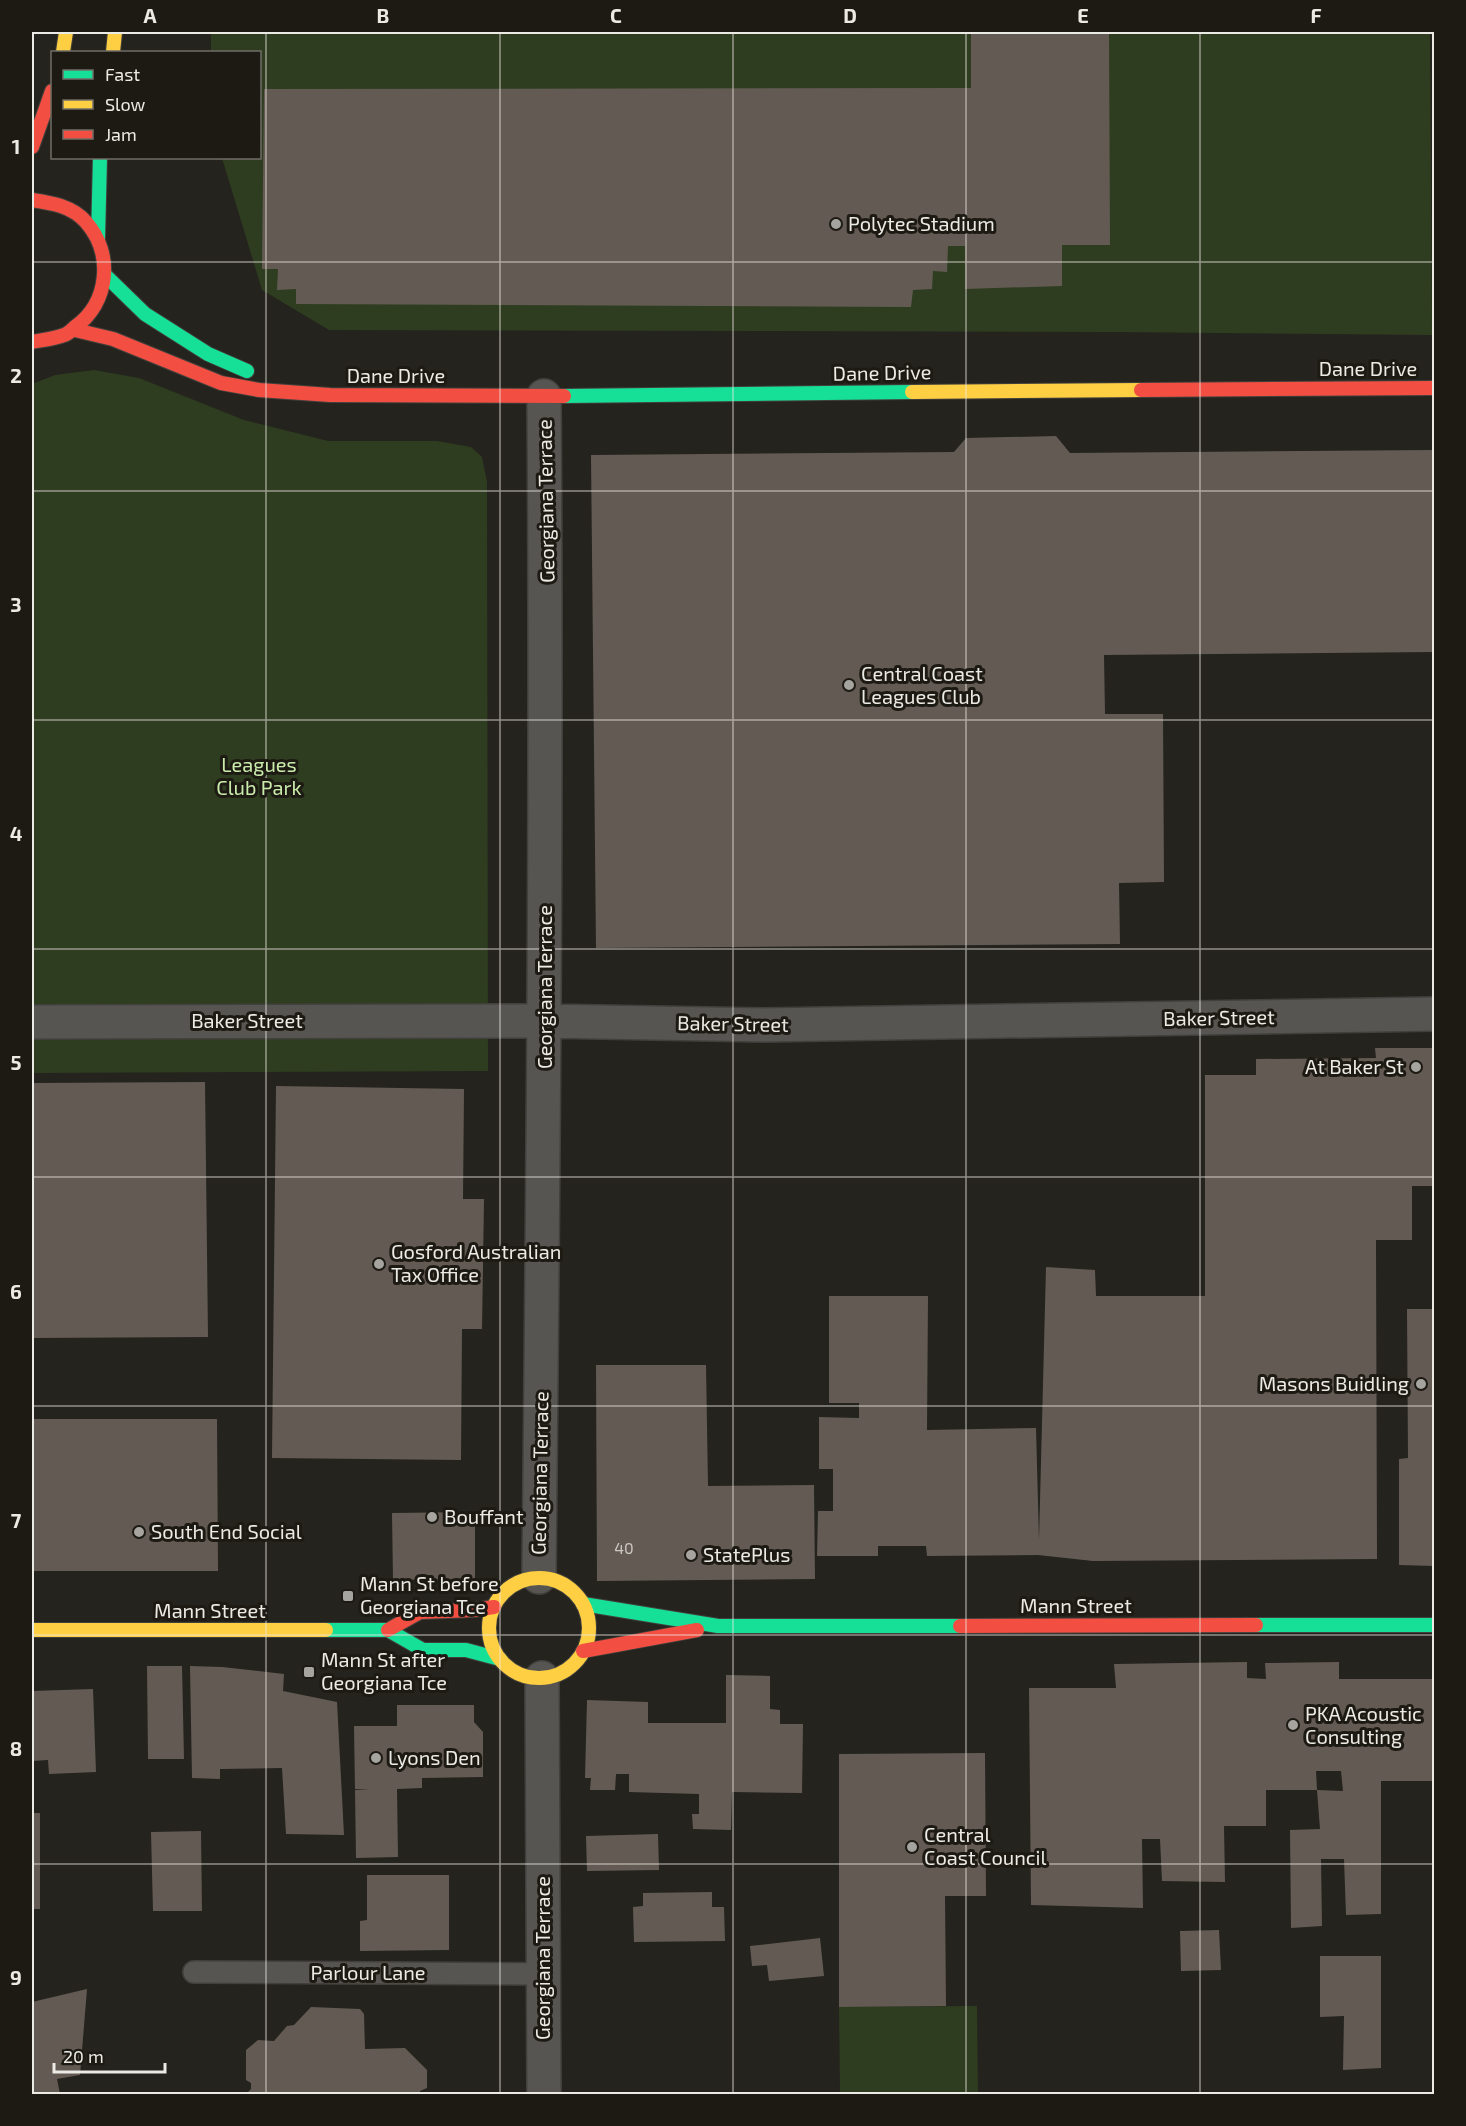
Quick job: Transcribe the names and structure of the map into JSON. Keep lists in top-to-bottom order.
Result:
{
  "streets": {
    "main road": ["Dane Drive", "Mann Street"],
    "street": ["Georgiana Terrace", "Baker Street"],
    "lane": ["Parlour Lane"]
  },
  "crossings": [
    ["Dane Drive", "Georgiana Terrace"],
    ["Georgiana Terrace", "Baker Street"],
    ["Georgiana Terrace", "Mann Street"],
    ["Georgiana Terrace", "Parlour Lane"]
  ],
  "parks": ["Leagues Club Park"],
  "places": {
    "other": [
      "Polytec Stadium",
      "Central Coast Leagues Club",
      "At Baker St",
      "Gosford Australian Tax Office",
      "Masons Buidling",
      "Bouffant",
      "South End Social",
      "StatePlus",
      "PKA Acoustic Consulting",
      "Lyons Den",
      "Central Coast Council"
    ],
    "transit": ["Mann St before Georgiana Tce", "Mann St after Georgiana Tce"]
  },
  "house_numbers": ["40"],
  "legend": ["Fast", "Slow", "Jam"],
  "scale_bar": "20 m",
  "grid": {
    "columns": [
      "A",
      "B",
      "C",
      "D",
      "E",
      "F"
    ],
    "rows": [
      "1",
      "2",
      "3",
      "4",
      "5",
      "6",
      "7",
      "8",
      "9"
    ]
  }
}
